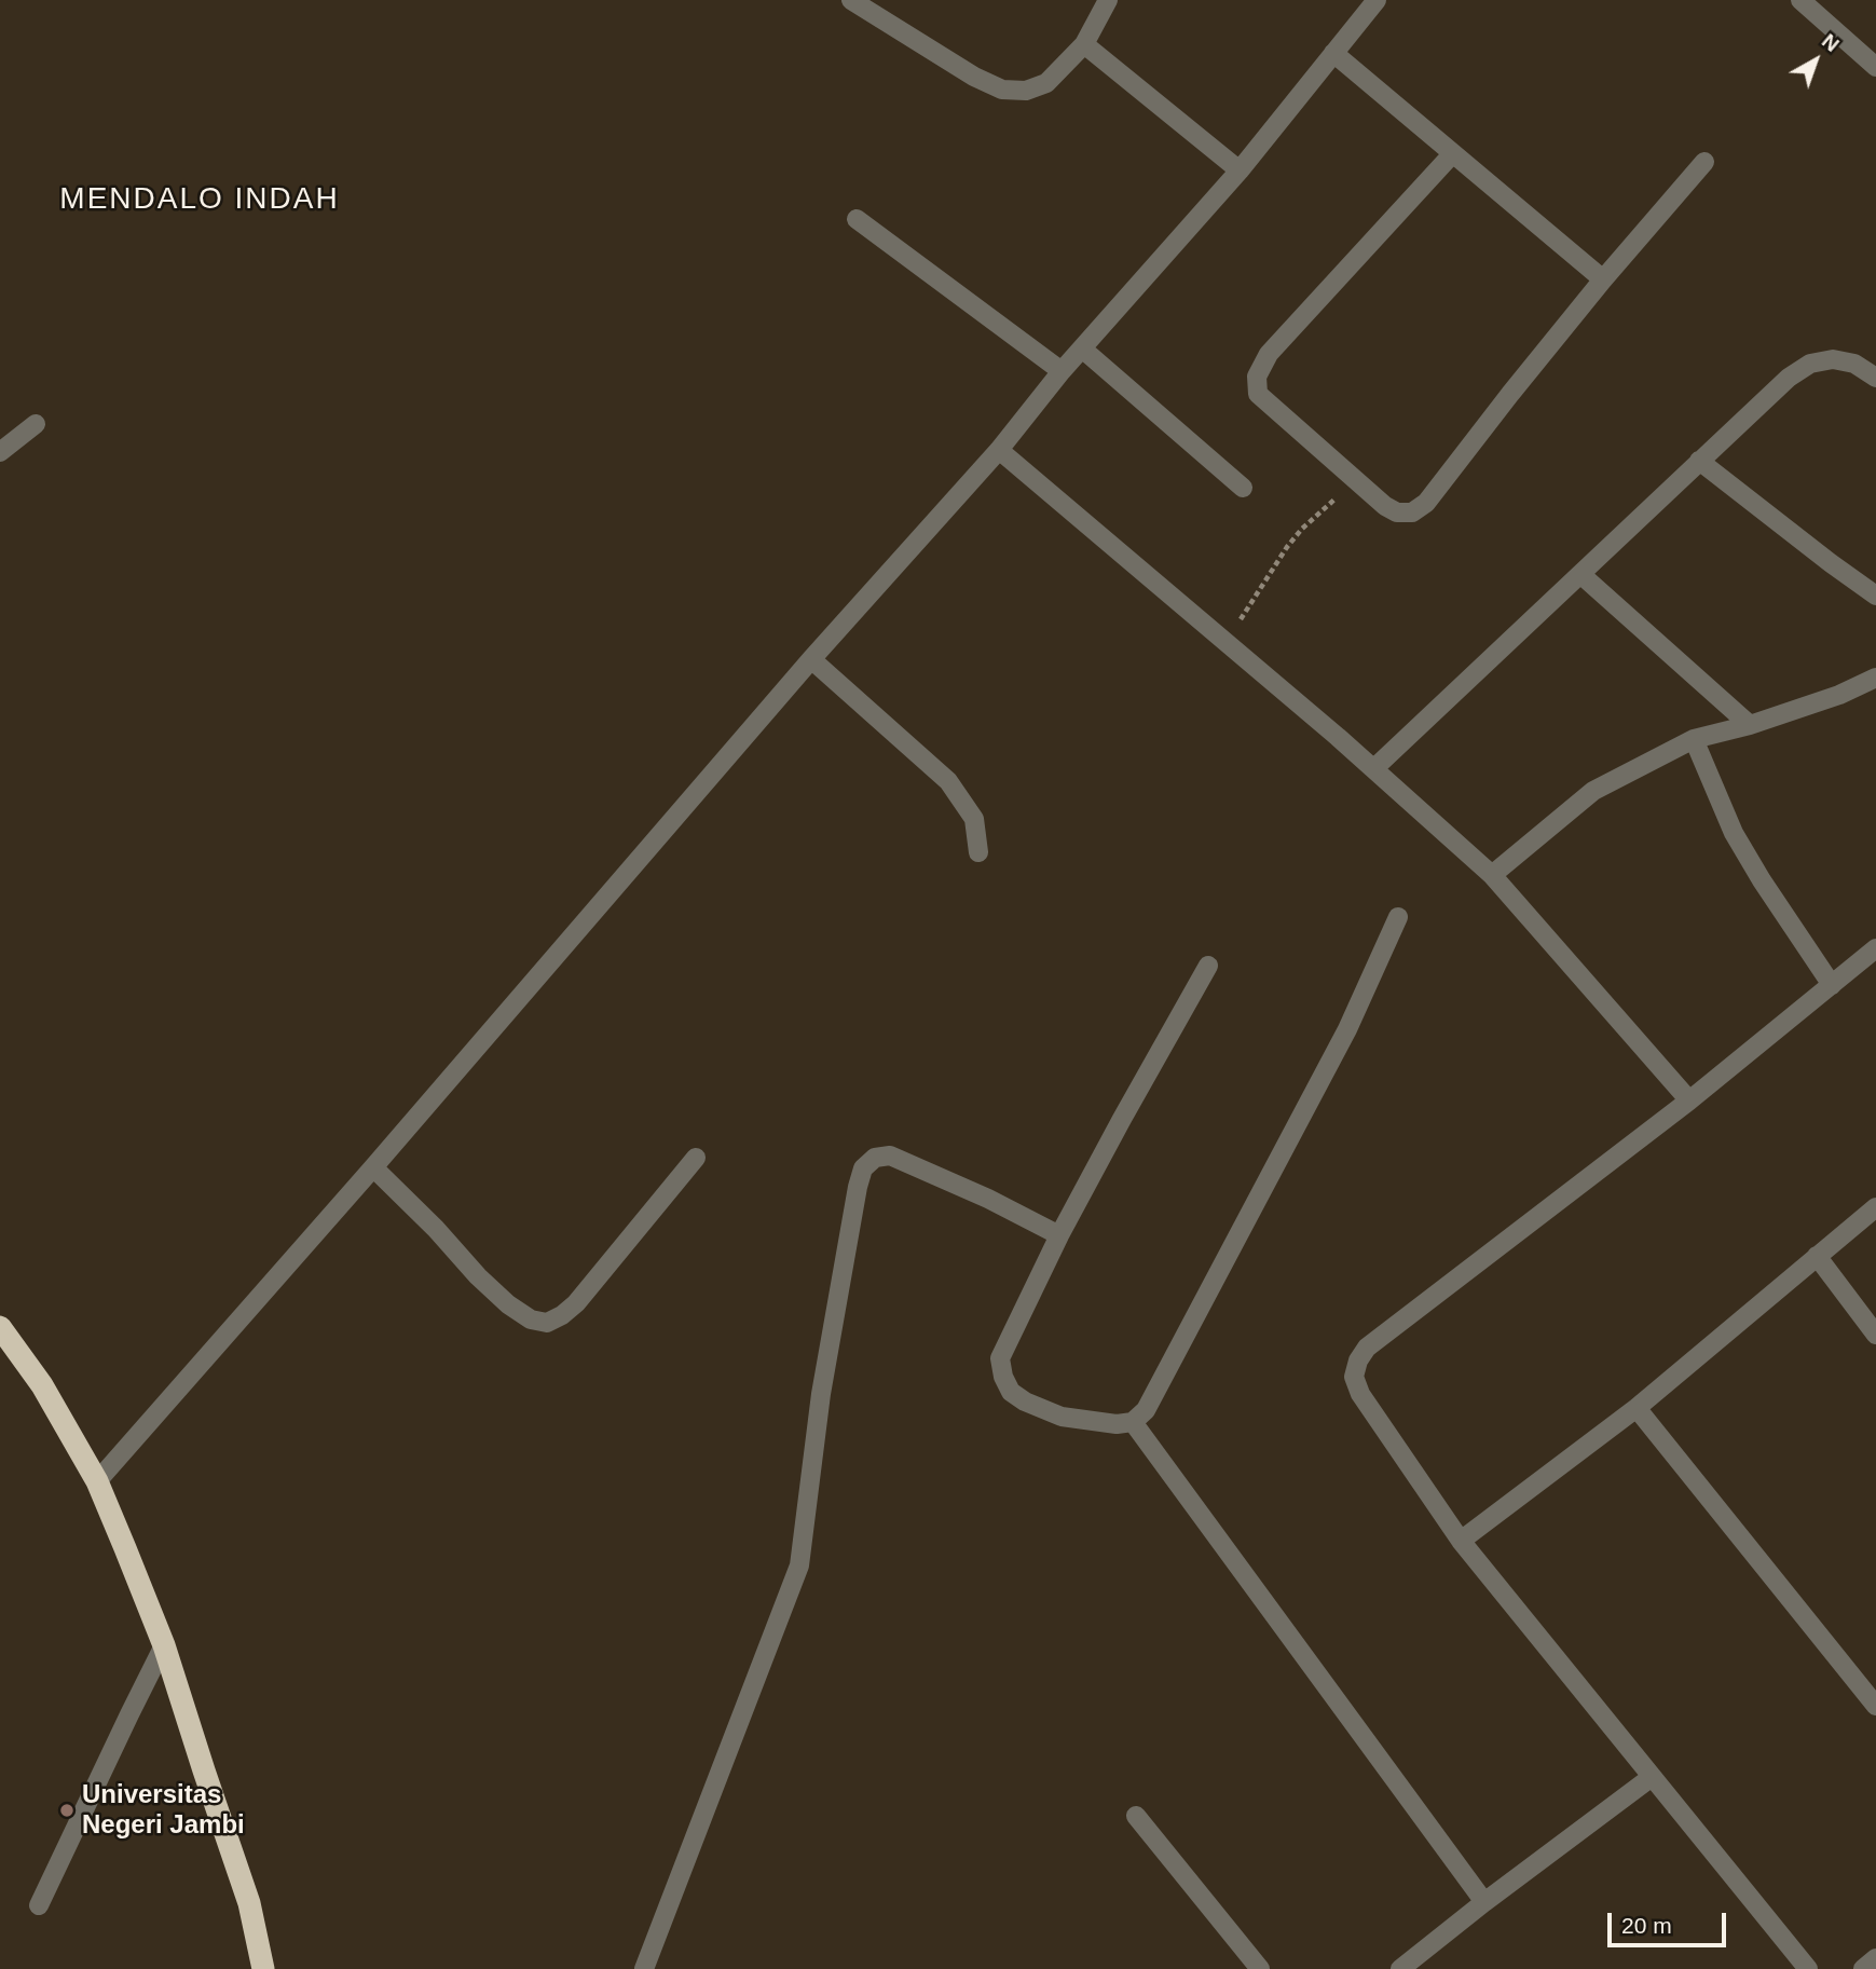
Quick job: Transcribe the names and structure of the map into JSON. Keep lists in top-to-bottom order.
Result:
{
  "districts": ["MENDALO INDAH"],
  "places": ["Universitas Negeri Jambi"],
  "scale_bar": "20 m",
  "north": "top right"
}
